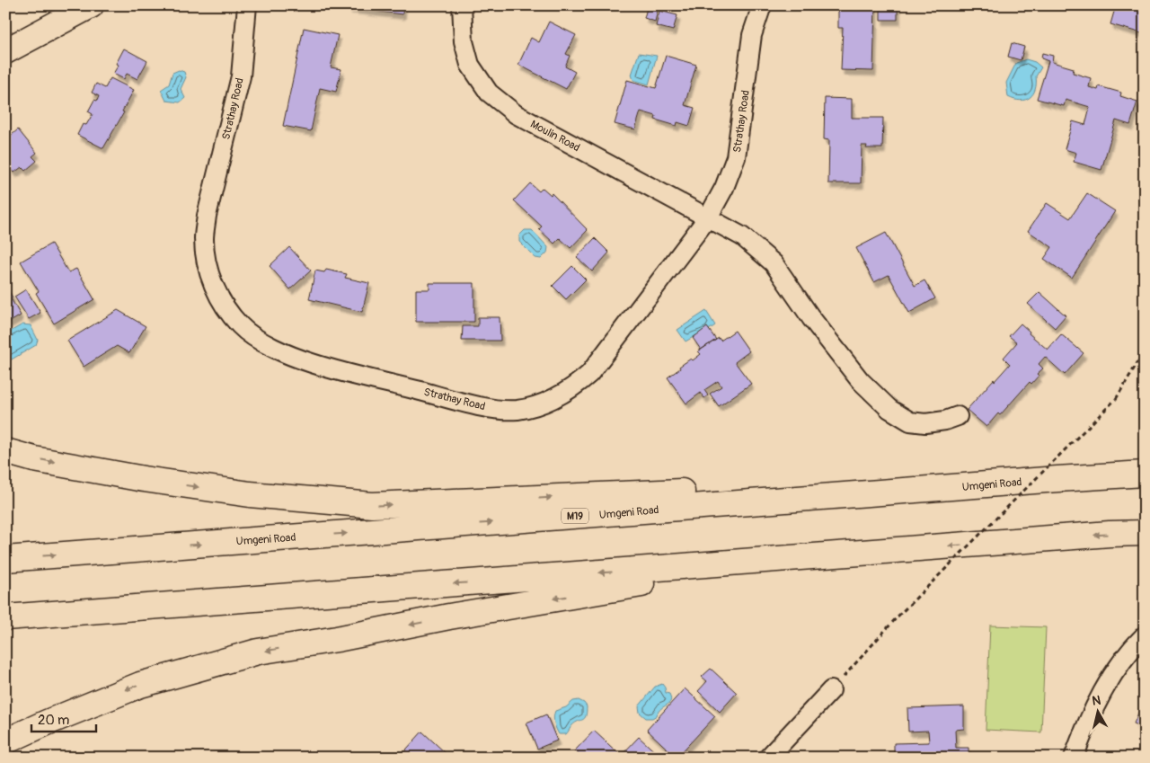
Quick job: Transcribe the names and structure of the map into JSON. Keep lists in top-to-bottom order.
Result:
{
  "streets": {
    "main road": ["Umgeni Road", "M19"],
    "street": ["Strathay Road", "Moulin Road"]
  },
  "crossings": [
    ["Strathay Road", "Moulin Road"]
  ],
  "scale_bar": "20 m",
  "north": "top"
}
